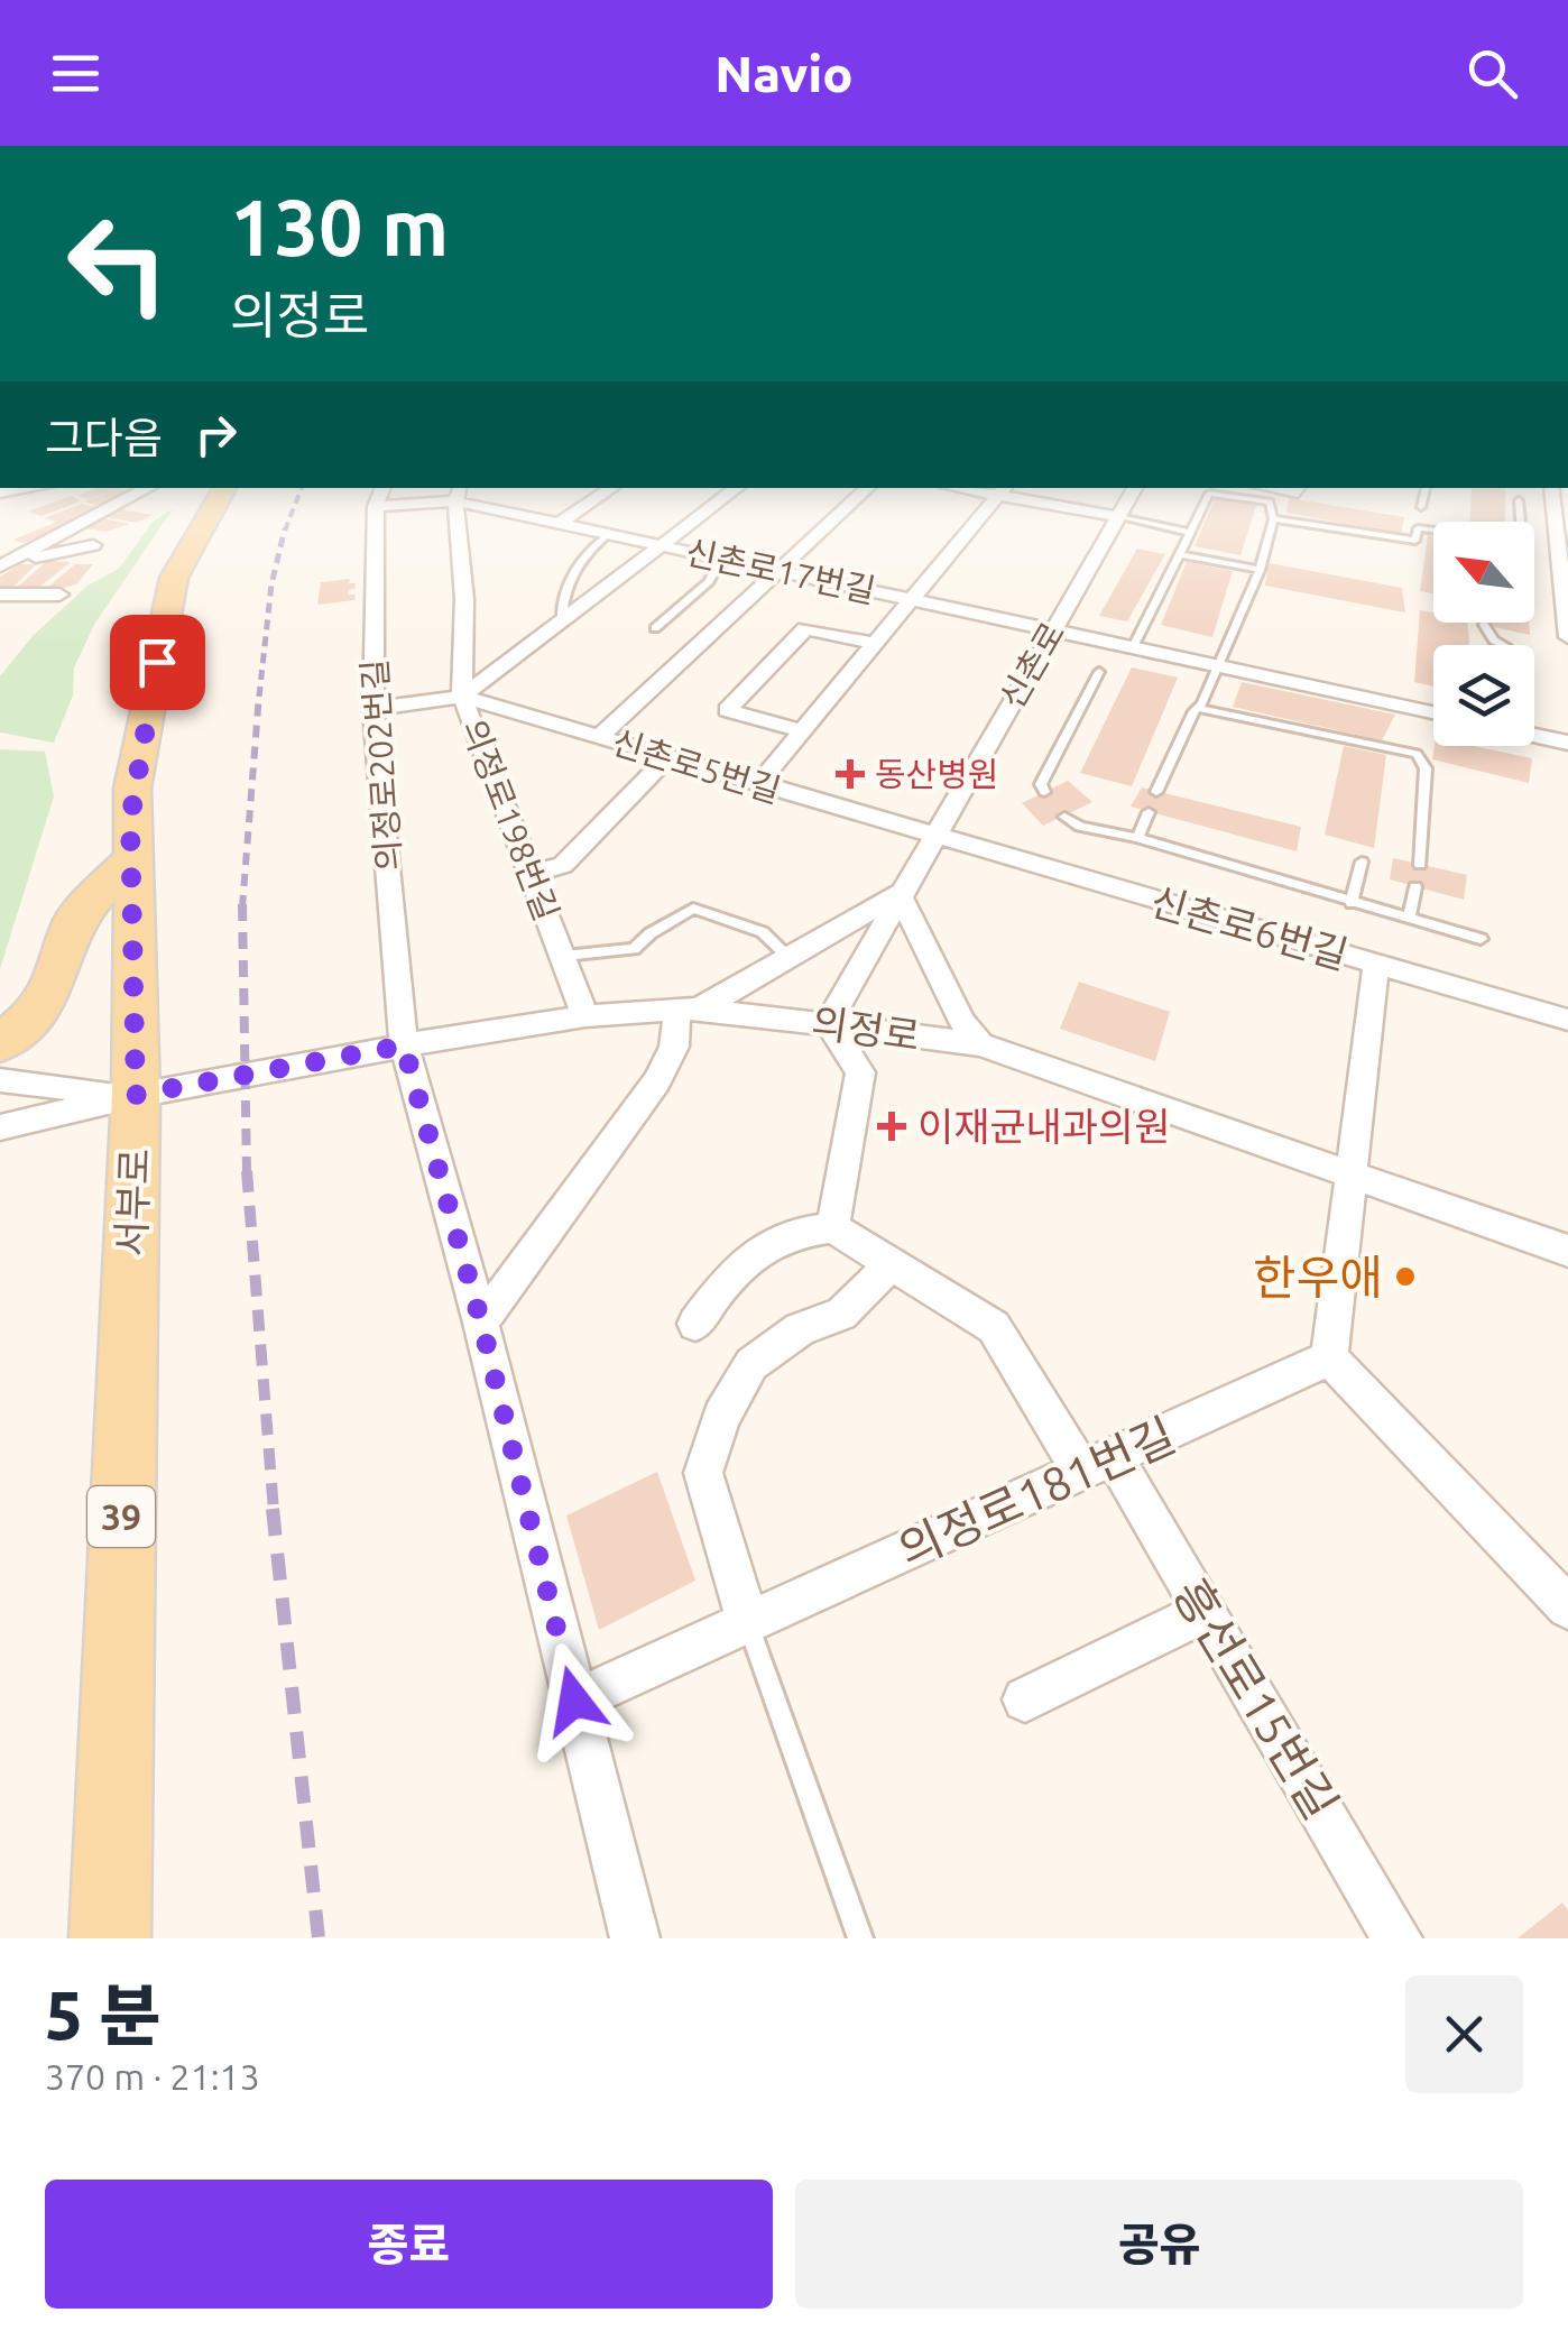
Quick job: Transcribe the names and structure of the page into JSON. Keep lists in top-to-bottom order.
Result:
{
  "streets": {
    "main road": ["서부로", "39"],
    "street": [
      "신촌로17번길",
      "신촌로",
      "의정로202번길",
      "신촌로5번길",
      "의정로198번길",
      "신촌로6번길",
      "의정로",
      "의정로181번길",
      "흥선로15번길"
    ]
  },
  "crossings": [
    ["신촌로17번길", "신촌로"],
    ["신촌로17번길", "의정로202번길"],
    ["신촌로17번길", "의정로198번길"],
    ["신촌로", "신촌로5번길"],
    ["신촌로", "신촌로6번길"],
    ["신촌로", "의정로"],
    ["의정로202번길", "의정로"],
    ["의정로202번길", "의정로181번길"],
    ["신촌로5번길", "의정로198번길"],
    ["신촌로5번길", "신촌로6번길"],
    ["의정로198번길", "의정로"],
    ["의정로", "서부로"],
    ["의정로181번길", "흥선로15번길"]
  ],
  "places": {
    "health": ["동산병원", "이재균내과의원"],
    "other": ["한우애"]
  },
  "north": "top left",
  "page": {
    "header": "Navio",
    "turn": ["130 m", "의정로"],
    "then": "그다음",
    "heading": ["5 분", "370 m · 21:13"],
    "buttons": ["종료", "공유"]
  }
}
